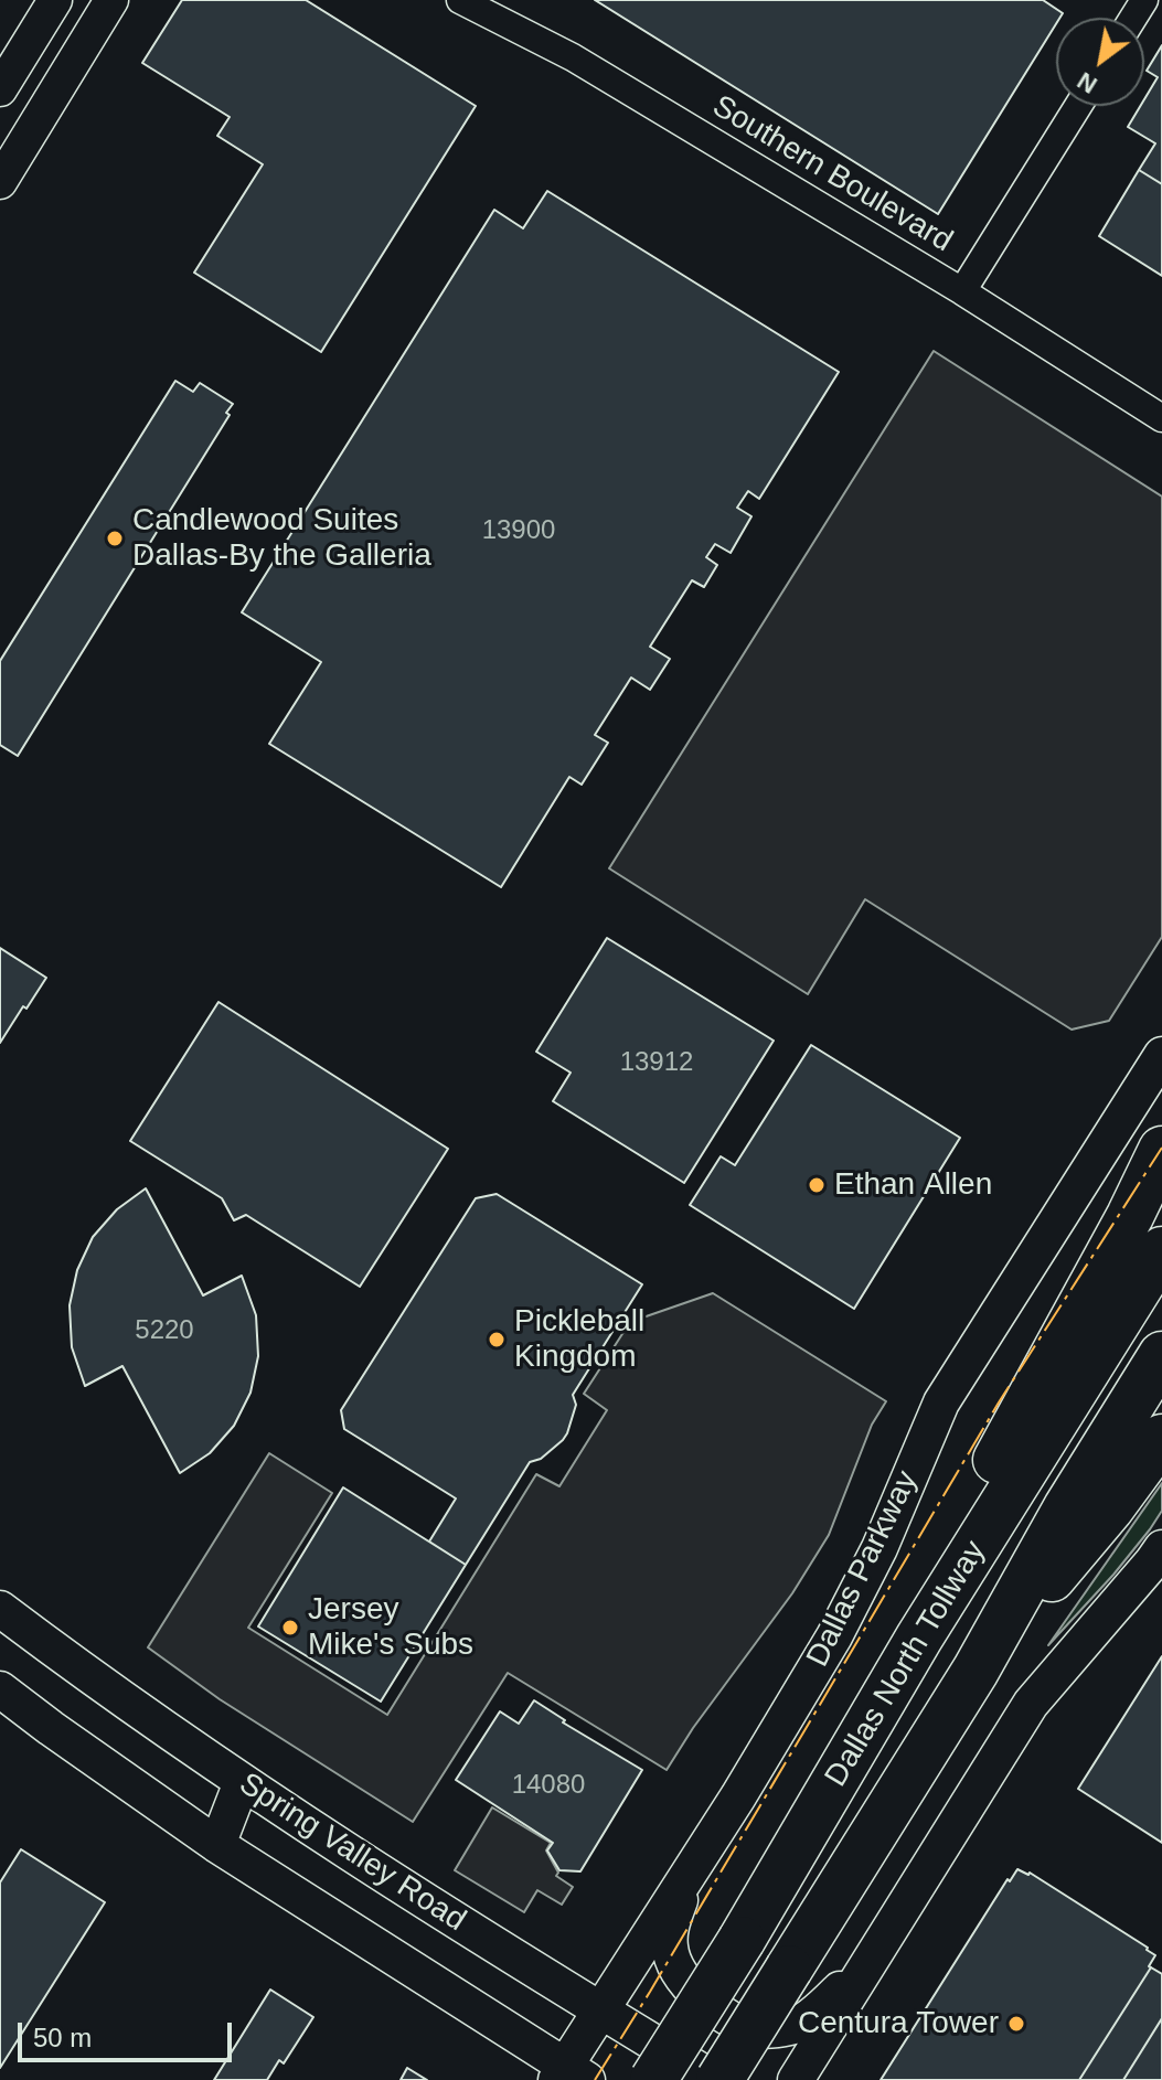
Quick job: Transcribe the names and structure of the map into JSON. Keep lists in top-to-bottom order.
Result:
{
  "streets": {
    "highway": ["Dallas North Tollway"],
    "main road": ["Dallas Parkway", "Spring Valley Road"],
    "street": ["Southern Boulevard"]
  },
  "crossings": [
    ["Dallas Parkway", "Spring Valley Road"],
    ["Dallas North Tollway", "Spring Valley Road"]
  ],
  "places": [
    "Candlewood Suites Dallas-By the Galleria",
    "Ethan Allen",
    "Pickleball Kingdom",
    "Jersey Mike's Subs",
    "Centura Tower"
  ],
  "house_numbers": [
    "13900",
    "13912",
    "5220",
    "14080"
  ],
  "scale_bar": "50 m",
  "north": "bottom left"
}
